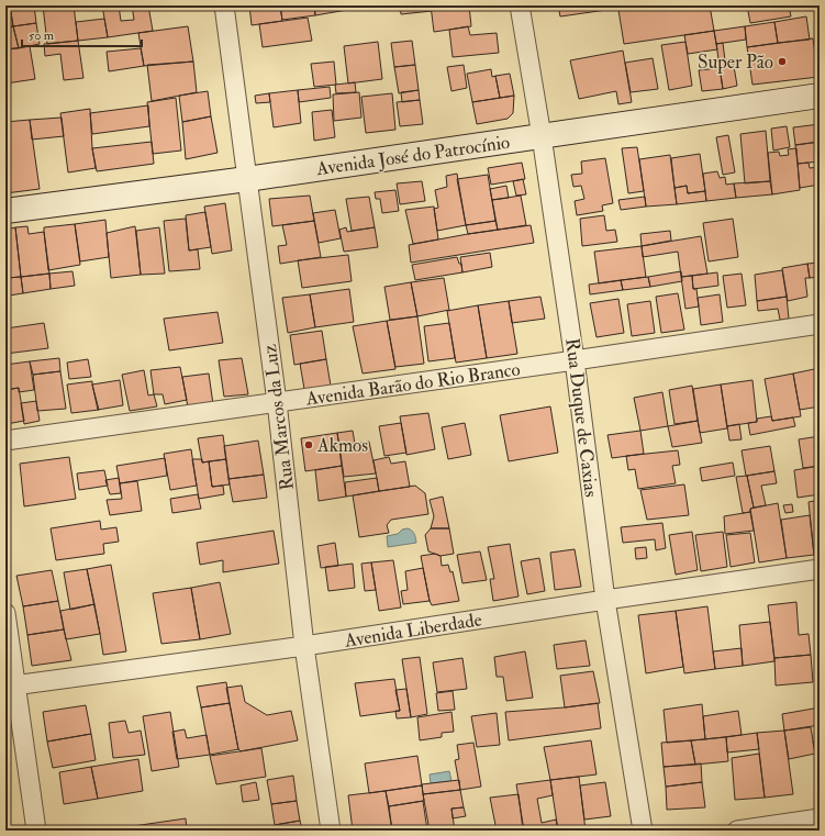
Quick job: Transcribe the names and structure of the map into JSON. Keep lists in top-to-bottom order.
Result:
{
  "streets": {
    "street": [
      "Avenida José do Patrocínio",
      "Avenida Barão do Rio Branco",
      "Rua Marcos da Luz",
      "Rua Duque de Caxias",
      "Avenida Liberdade"
    ]
  },
  "crossings": [
    ["Avenida José do Patrocínio", "Rua Marcos da Luz"],
    ["Avenida José do Patrocínio", "Rua Duque de Caxias"],
    ["Avenida Barão do Rio Branco", "Rua Marcos da Luz"],
    ["Avenida Barão do Rio Branco", "Rua Duque de Caxias"],
    ["Rua Marcos da Luz", "Avenida Liberdade"],
    ["Rua Duque de Caxias", "Avenida Liberdade"]
  ],
  "places": ["Super Pão", "Akmos"],
  "scale_bar": "50 m"
}
